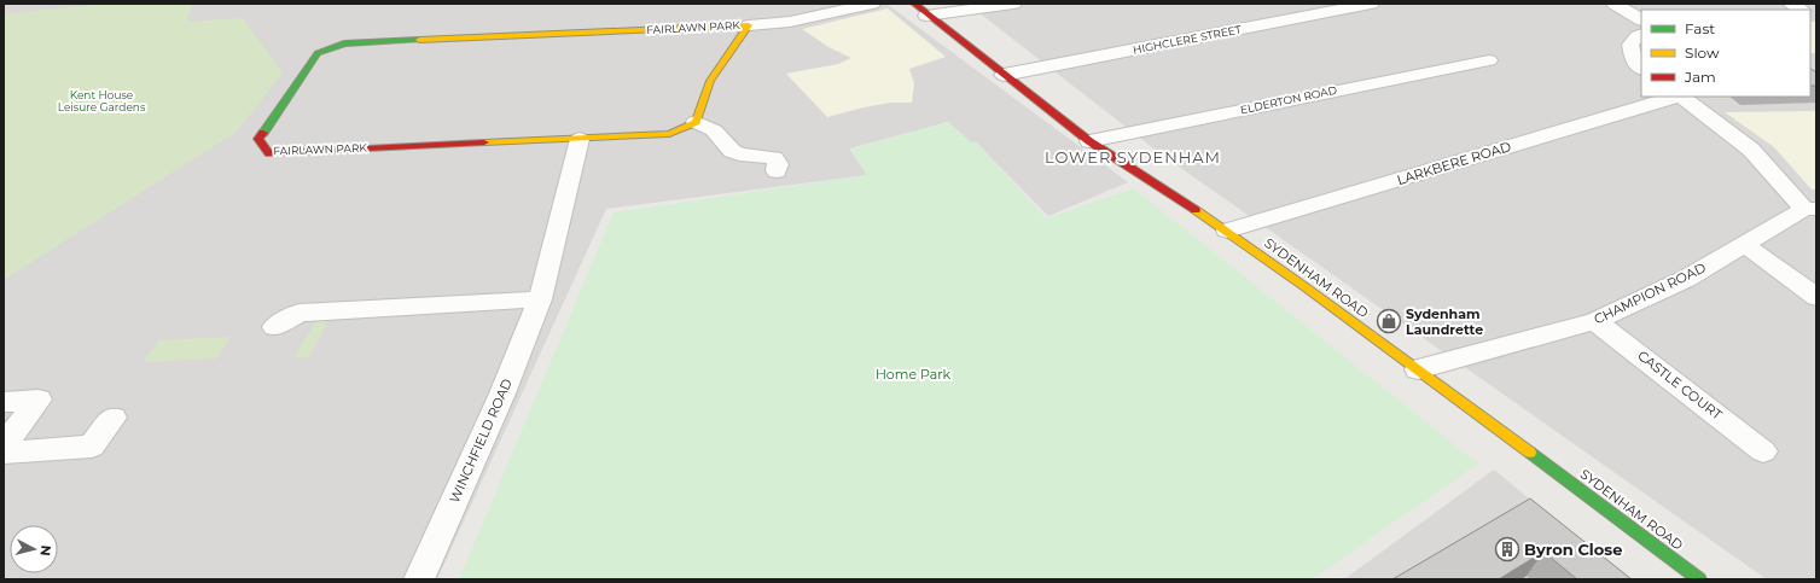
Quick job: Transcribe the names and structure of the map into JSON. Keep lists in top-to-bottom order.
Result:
{
  "streets": {
    "street": [
      "FAIRLAWN PARK",
      "HIGHCLERE STREET",
      "ELDERTON ROAD",
      "LARKBERE ROAD",
      "SYDENHAM ROAD",
      "CHAMPION ROAD",
      "CASTLE COURT",
      "WINCHFIELD ROAD"
    ]
  },
  "crossings": [
    ["FAIRLAWN PARK", "WINCHFIELD ROAD"],
    ["HIGHCLERE STREET", "SYDENHAM ROAD"],
    ["ELDERTON ROAD", "SYDENHAM ROAD"],
    ["LARKBERE ROAD", "SYDENHAM ROAD"],
    ["SYDENHAM ROAD", "CHAMPION ROAD"],
    ["CHAMPION ROAD", "CASTLE COURT"]
  ],
  "districts": ["LOWER SYDENHAM"],
  "parks": ["Kent House Leisure Gardens", "Home Park"],
  "places": {
    "shop": ["Sydenham Laundrette"],
    "building": ["Byron Close"]
  },
  "legend": ["Fast", "Slow", "Jam"],
  "north": "right"
}
